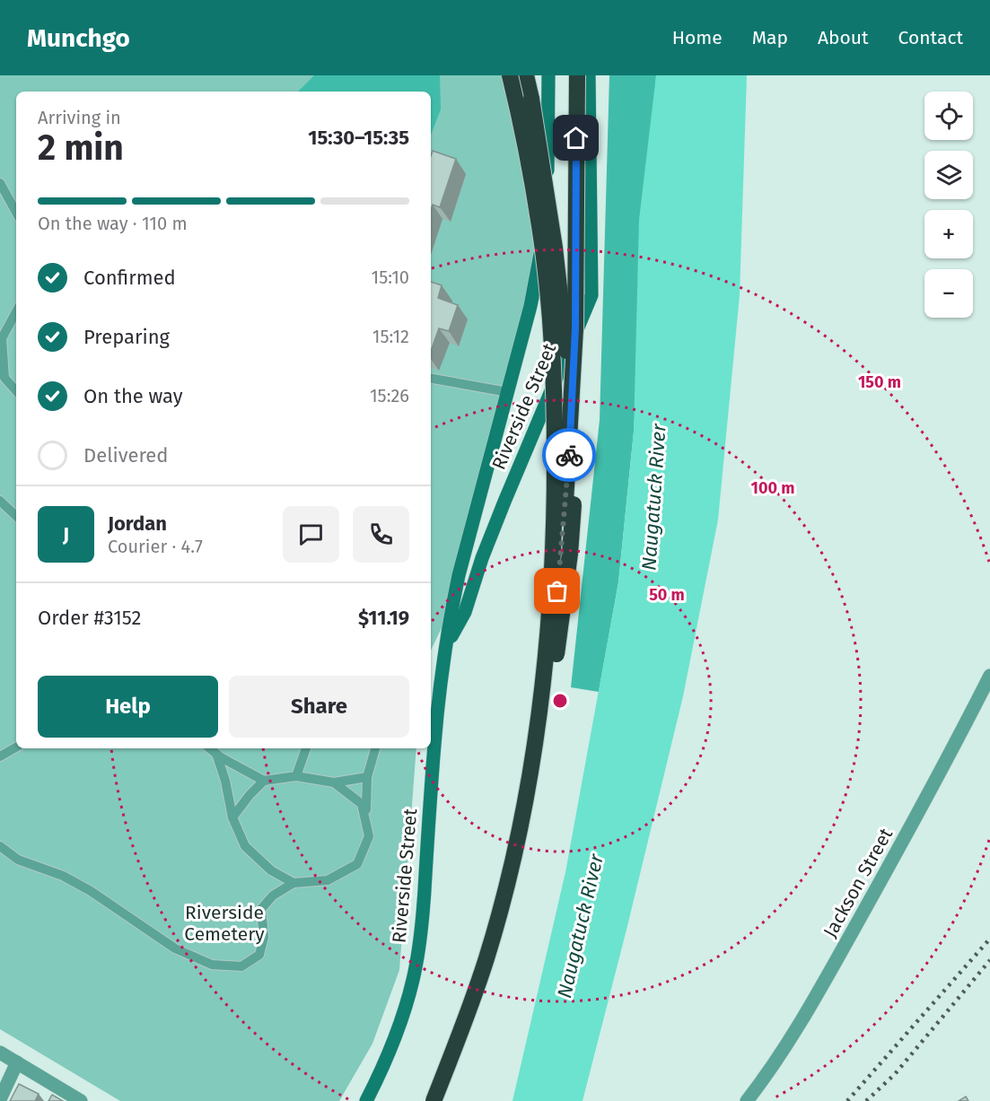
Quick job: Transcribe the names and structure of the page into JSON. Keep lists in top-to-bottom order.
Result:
{
  "streets": {
    "street": ["Riverside Street", "Jackson Street"]
  },
  "water": ["Naugatuck River"],
  "parks": ["Riverside Cemetery"],
  "page": {
    "header": "Munchgo",
    "nav": [
      "Home",
      "Map",
      "About",
      "Contact"
    ],
    "map_buttons": ["+", "−"],
    "heading": ["2 min", "Arriving in", "15:30–15:35"],
    "panel": [
      "Jordan",
      "Courier · 4.7",
      "Order #3152",
      "$11.19"
    ],
    "bar": "On the way · 110 m",
    "list": [
      ["Confirmed", "15:10"],
      ["Preparing", "15:12"],
      ["On the way", "15:26"],
      "Delivered"
    ],
    "round": "J",
    "buttons": ["Help", "Share"]
  },
  "rings": ["150 m", "100 m", "50 m"]
}
